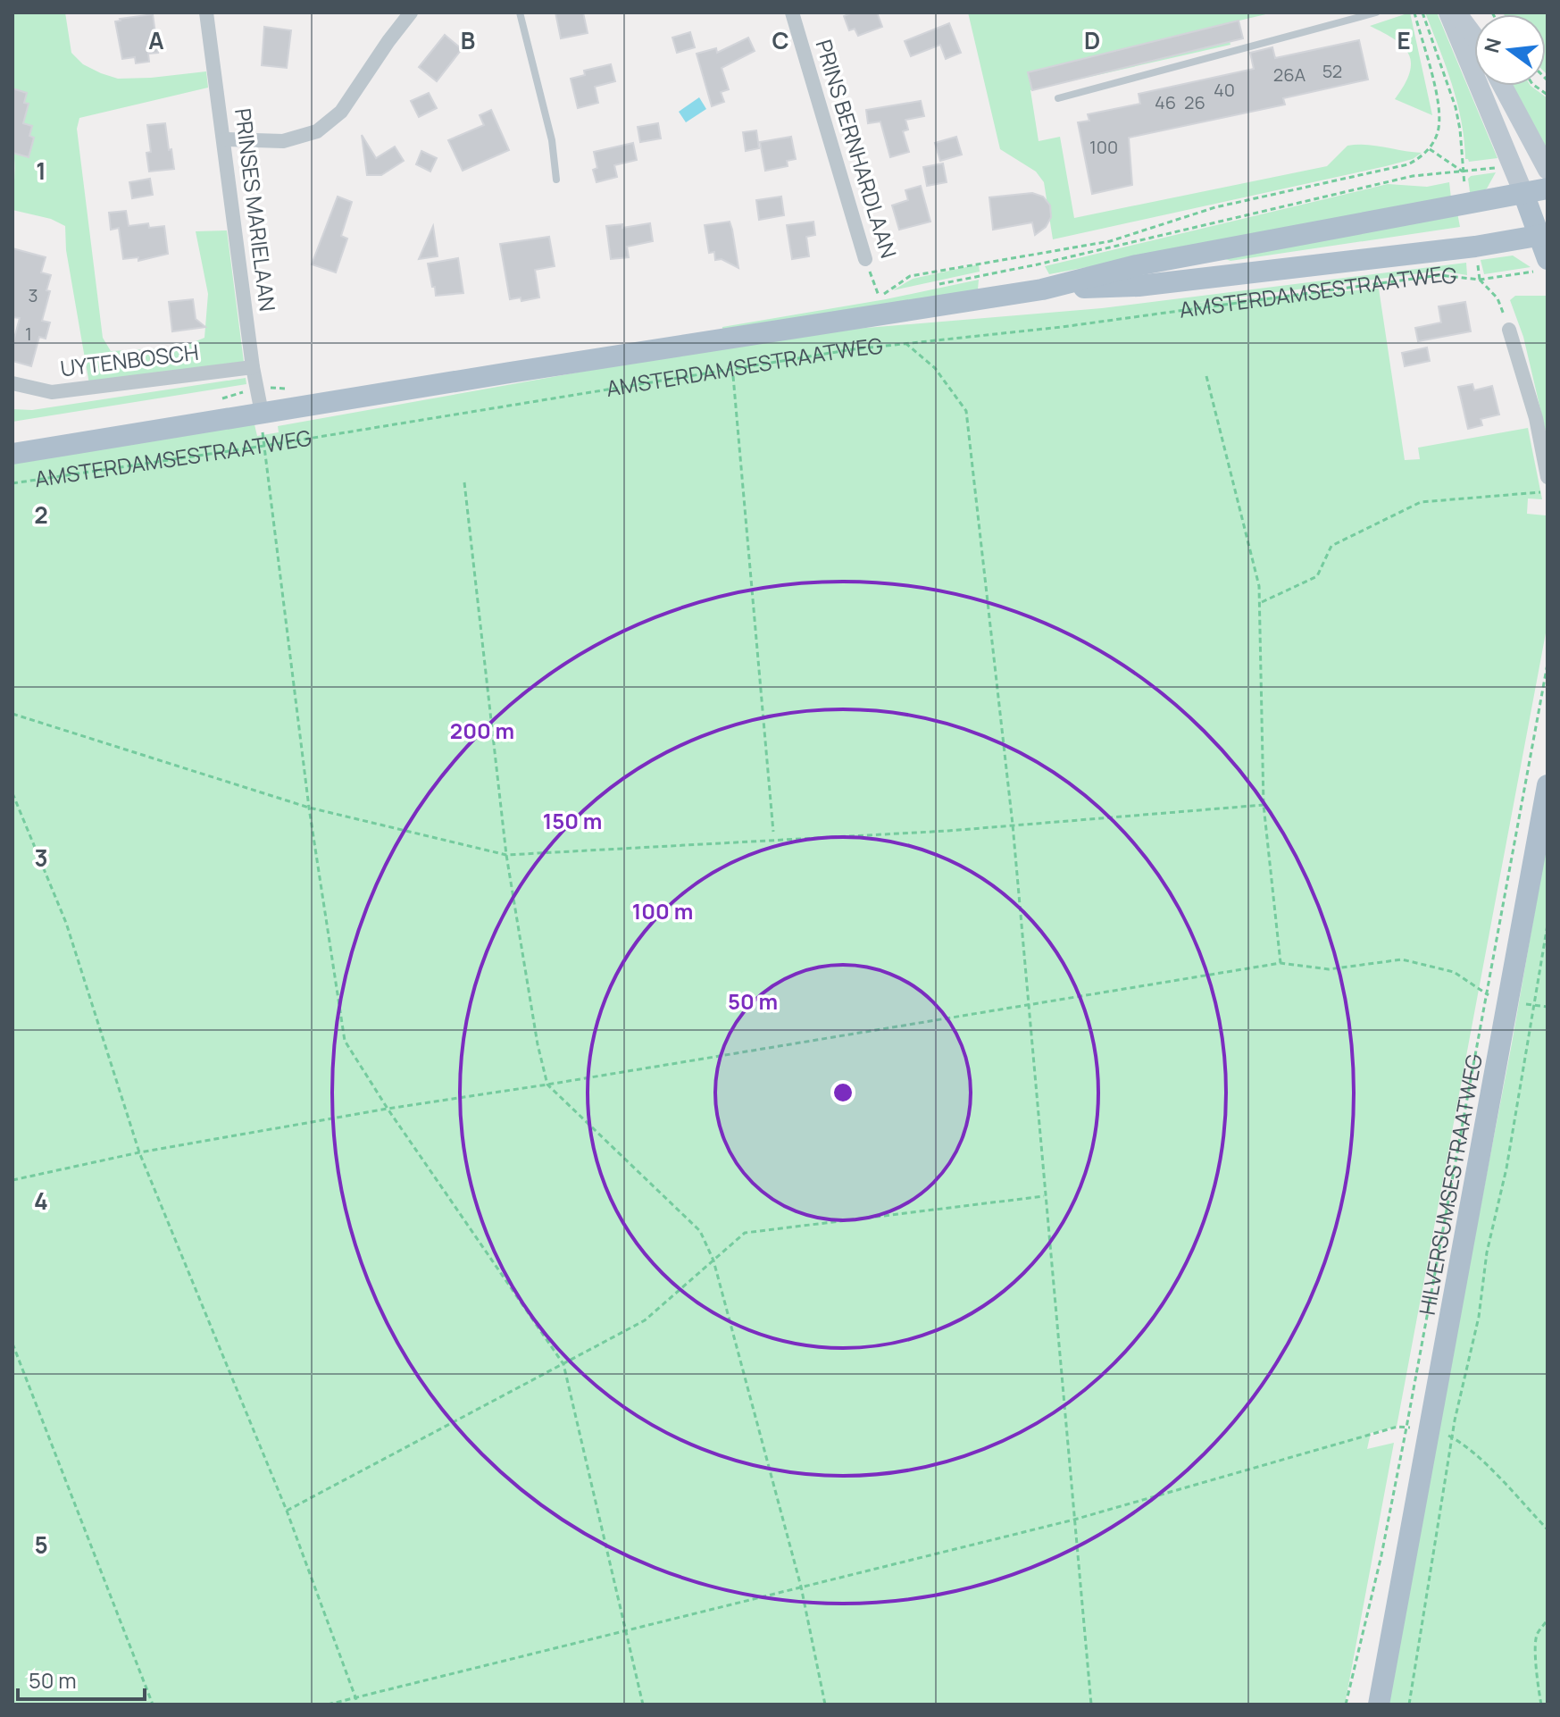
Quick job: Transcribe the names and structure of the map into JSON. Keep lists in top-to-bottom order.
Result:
{
  "streets": {
    "main road": ["AMSTERDAMSESTRAATWEG", "HILVERSUMSESTRAATWEG"],
    "street": ["PRINS BERNHARDLAAN", "PRINSES MARIELAAN", "UYTENBOSCH"]
  },
  "crossings": [
    ["PRINSES MARIELAAN", "AMSTERDAMSESTRAATWEG"],
    ["PRINSES MARIELAAN", "UYTENBOSCH"]
  ],
  "house_numbers": [
    "52",
    "26A",
    "40",
    "46",
    "26",
    "100",
    "3",
    "1"
  ],
  "scale_bar": "50 m",
  "north": "left",
  "grid": {
    "columns": [
      "A",
      "B",
      "C",
      "D",
      "E"
    ],
    "rows": [
      "1",
      "2",
      "3",
      "4",
      "5"
    ]
  },
  "rings": [
    "200 m",
    "150 m",
    "100 m",
    "50 m"
  ]
}
